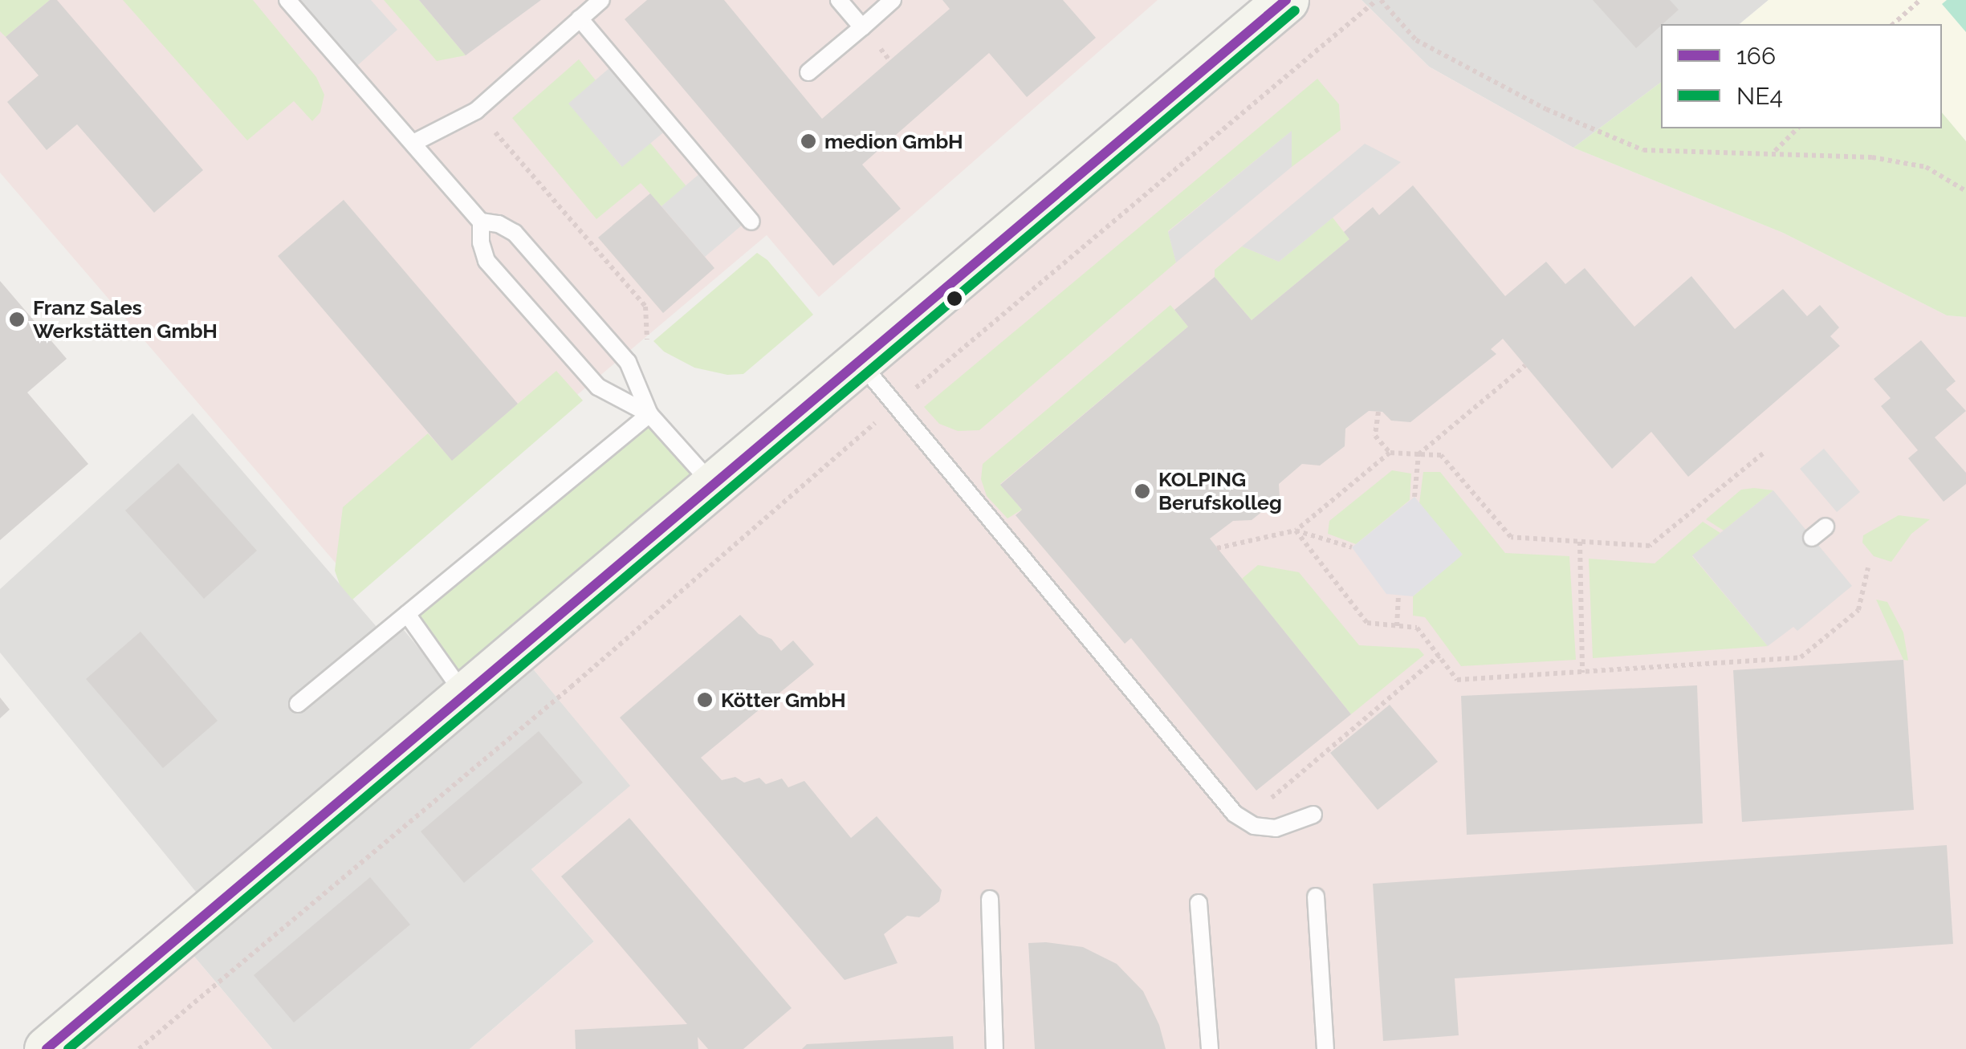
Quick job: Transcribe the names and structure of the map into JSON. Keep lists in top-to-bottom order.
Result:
{
  "places": [
    "medion GmbH",
    "Franz Sales Werkstätten GmbH",
    "KOLPING Berufskolleg",
    "Kötter GmbH"
  ],
  "lines": ["transit line 166", "transit line NE4"],
  "legend": ["166", "NE4"]
}
